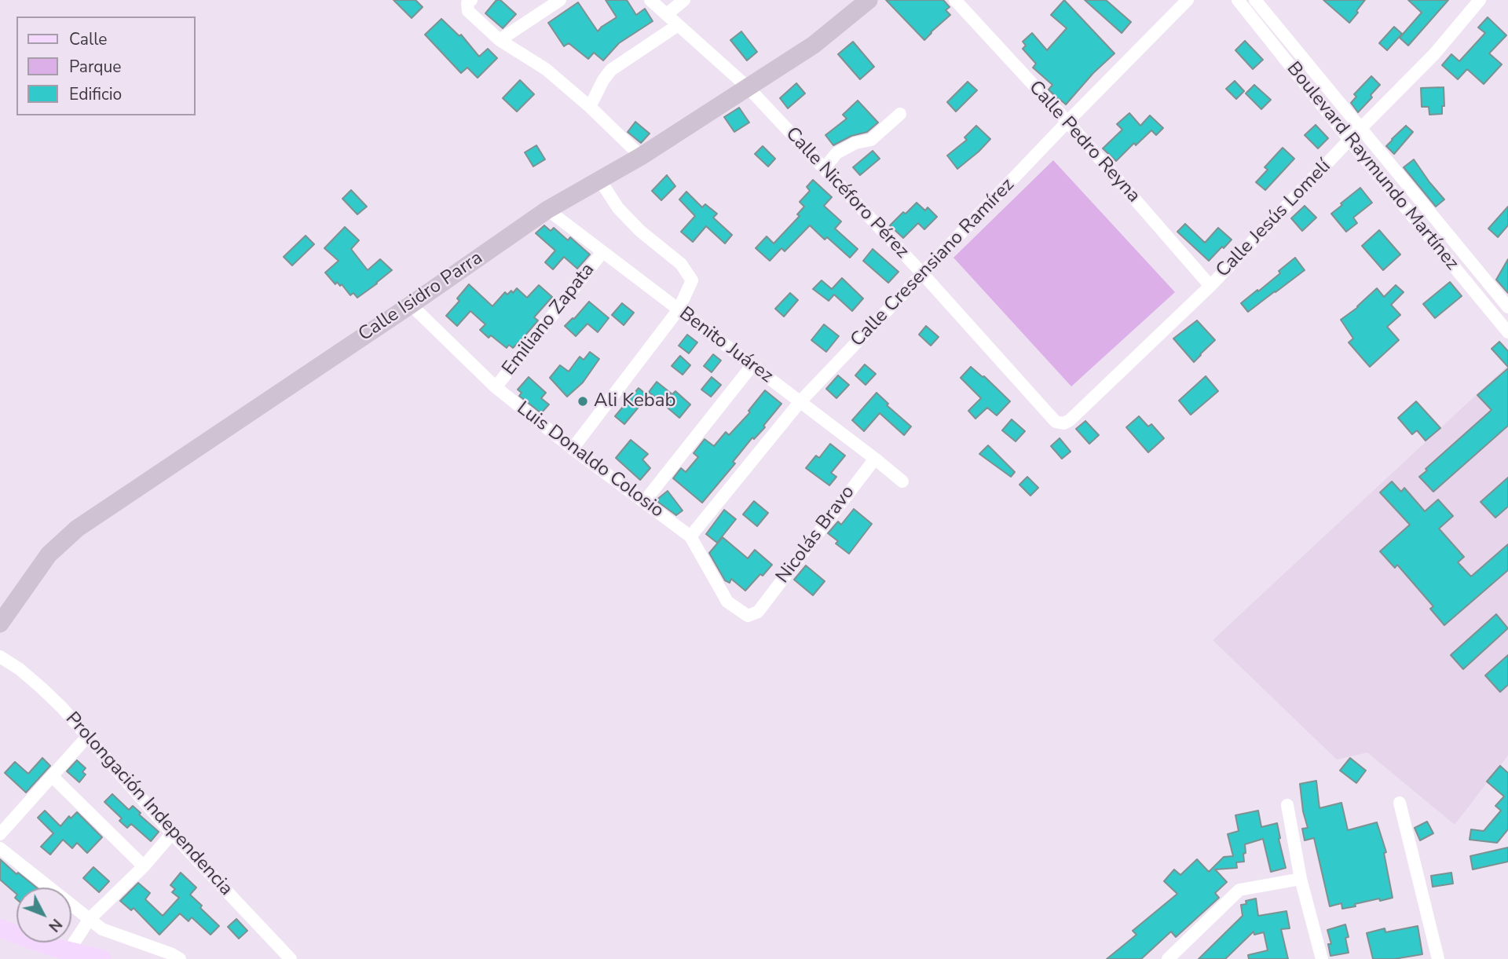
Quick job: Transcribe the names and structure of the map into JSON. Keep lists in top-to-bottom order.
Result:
{
  "streets": {
    "street": [
      "Calle Pedro Reyna",
      "Boulevard Raymundo Martínez",
      "Calle Nicéforo Pérez",
      "Calle Jesús Lomelí",
      "Calle Cresensiano Ramírez",
      "Calle Isidro Parra",
      "Emiliano Zapata",
      "Benito Juárez",
      "Luis Donaldo Colosio",
      "Nicolás Bravo",
      "Prolongación Independencia"
    ]
  },
  "crossings": [
    ["Calle Pedro Reyna", "Calle Jesús Lomelí"],
    ["Calle Pedro Reyna", "Calle Cresensiano Ramírez"],
    ["Boulevard Raymundo Martínez", "Calle Jesús Lomelí"],
    ["Calle Nicéforo Pérez", "Calle Jesús Lomelí"],
    ["Calle Nicéforo Pérez", "Calle Cresensiano Ramírez"],
    ["Calle Nicéforo Pérez", "Calle Isidro Parra"],
    ["Calle Cresensiano Ramírez", "Benito Juárez"],
    ["Calle Cresensiano Ramírez", "Luis Donaldo Colosio"],
    ["Calle Isidro Parra", "Benito Juárez"],
    ["Calle Isidro Parra", "Luis Donaldo Colosio"],
    ["Emiliano Zapata", "Benito Juárez"],
    ["Emiliano Zapata", "Luis Donaldo Colosio"],
    ["Benito Juárez", "Nicolás Bravo"],
    ["Luis Donaldo Colosio", "Nicolás Bravo"]
  ],
  "places": ["Ali Kebab"],
  "legend": ["Calle", "Parque", "Edificio"],
  "north": "bottom right"
}
